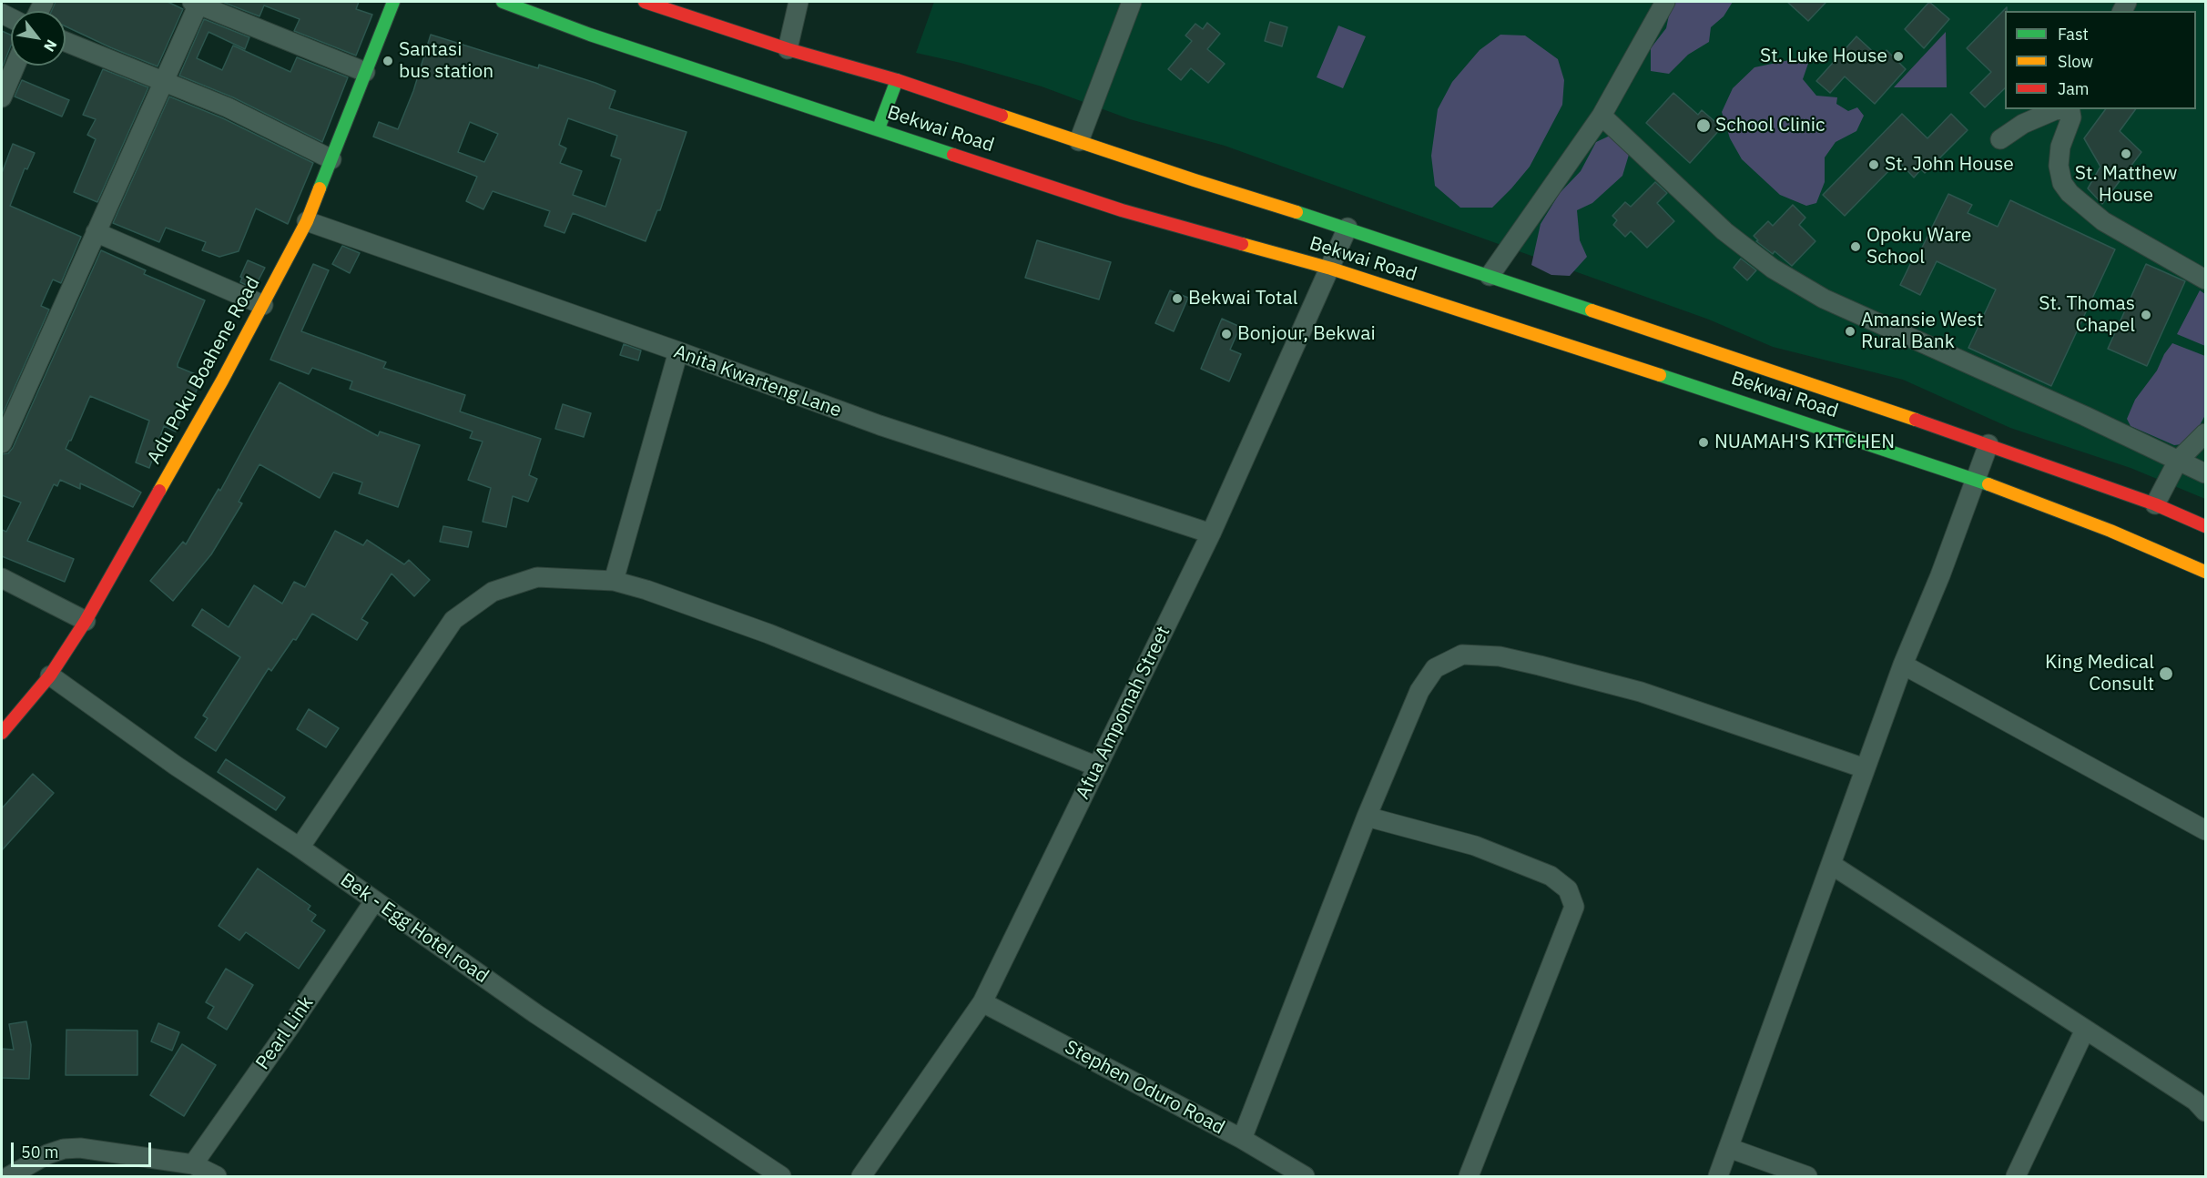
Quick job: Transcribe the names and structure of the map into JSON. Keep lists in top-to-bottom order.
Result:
{
  "streets": {
    "main road": ["Bekwai Road", "Adu Poku Boahene Road"],
    "street": [
      "Anita Kwarteng Lane",
      "Afua Ampomah Street",
      "Bek - Egg Hotel road",
      "Pearl Link",
      "Stephen Oduro Road"
    ]
  },
  "crossings": [
    ["Bekwai Road", "Afua Ampomah Street"],
    ["Adu Poku Boahene Road", "Anita Kwarteng Lane"],
    ["Adu Poku Boahene Road", "Bek - Egg Hotel road"],
    ["Anita Kwarteng Lane", "Afua Ampomah Street"],
    ["Afua Ampomah Street", "Stephen Oduro Road"],
    ["Bek - Egg Hotel road", "Pearl Link"]
  ],
  "places": [
    "St. Luke House",
    "Santasi bus station",
    "School Clinic",
    "St. Matthew House",
    "St. John House",
    "Opoku Ware School",
    "Bekwai Total",
    "St. Thomas Chapel",
    "Amansie West Rural Bank",
    "Bonjour, Bekwai",
    "NUAMAH'S KITCHEN",
    "King Medical Consult"
  ],
  "legend": ["Fast", "Slow", "Jam"],
  "scale_bar": "50 m",
  "north": "bottom right"
}
